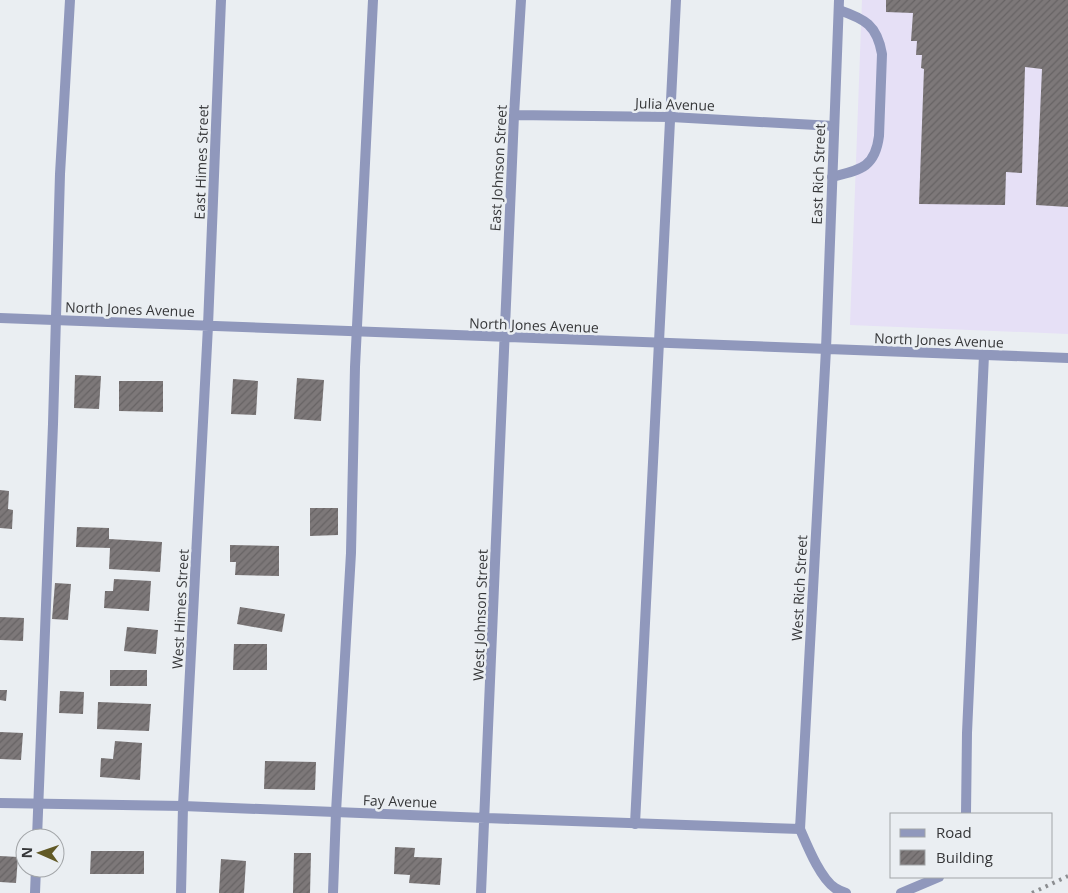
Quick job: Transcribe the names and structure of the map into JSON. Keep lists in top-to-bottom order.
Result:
{
  "streets": {
    "street": [
      "Julia Avenue",
      "East Himes Street",
      "East Johnson Street",
      "East Rich Street",
      "North Jones Avenue",
      "West Rich Street",
      "West Himes Street",
      "West Johnson Street",
      "Fay Avenue"
    ]
  },
  "crossings": [
    ["Julia Avenue", "East Johnson Street"],
    ["Julia Avenue", "East Rich Street"],
    ["East Himes Street", "North Jones Avenue"],
    ["East Himes Street", "West Himes Street"],
    ["East Johnson Street", "North Jones Avenue"],
    ["East Johnson Street", "West Johnson Street"],
    ["East Rich Street", "North Jones Avenue"],
    ["East Rich Street", "West Rich Street"],
    ["North Jones Avenue", "West Rich Street"],
    ["North Jones Avenue", "West Himes Street"],
    ["North Jones Avenue", "West Johnson Street"],
    ["West Rich Street", "Fay Avenue"],
    ["West Himes Street", "Fay Avenue"],
    ["West Johnson Street", "Fay Avenue"]
  ],
  "legend": ["Road", "Building"],
  "north": "left"
}
